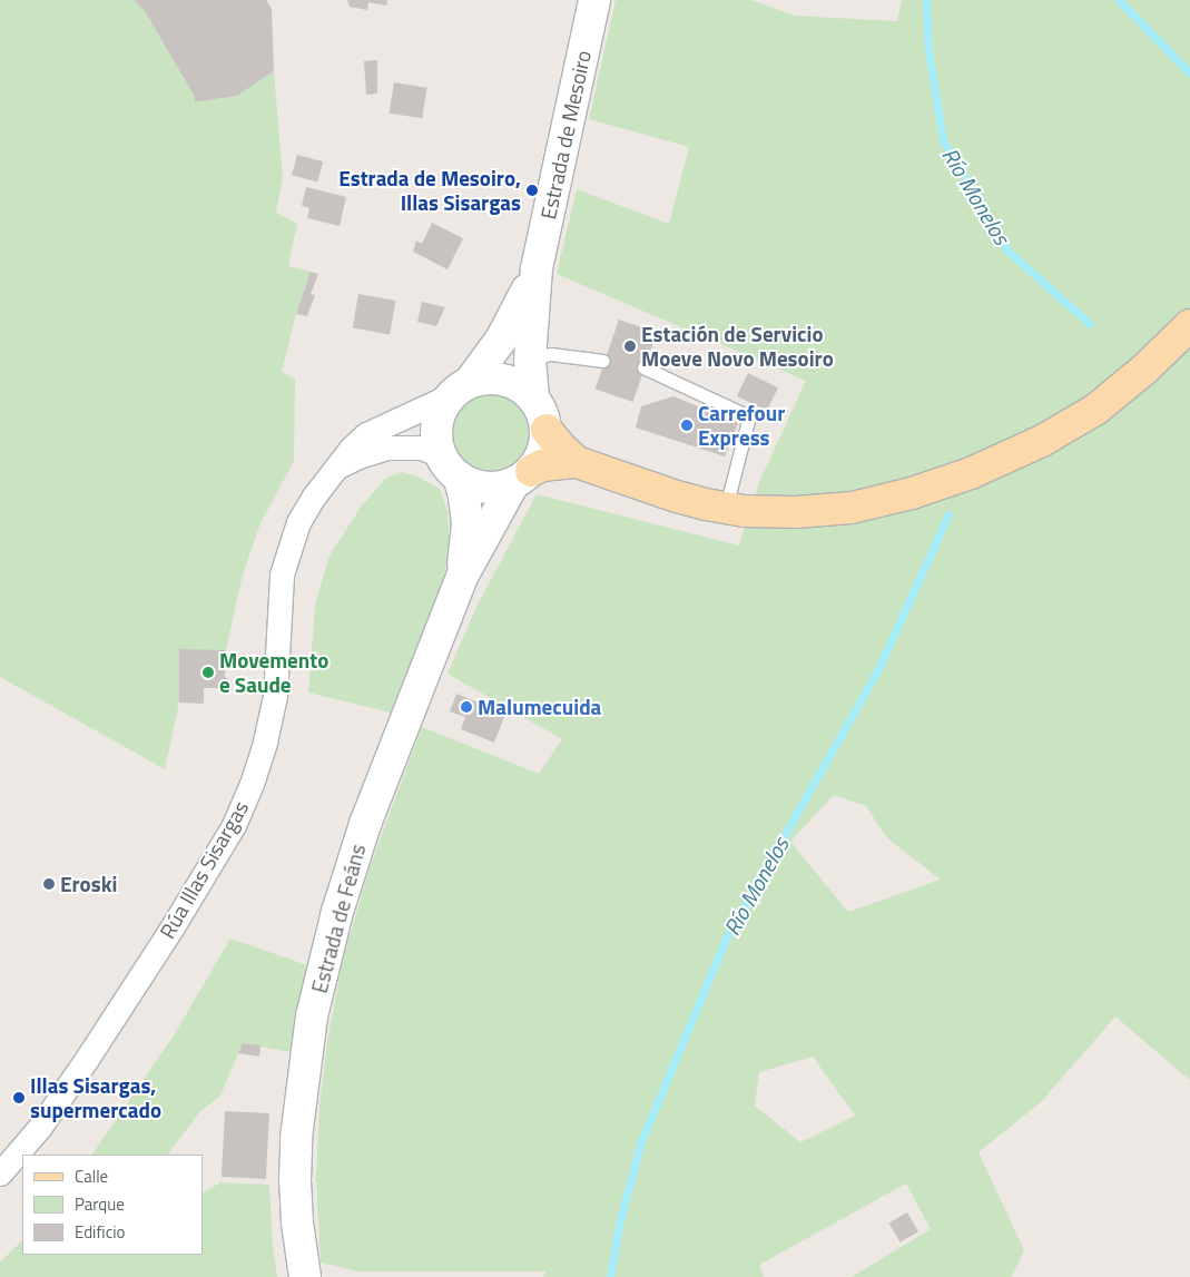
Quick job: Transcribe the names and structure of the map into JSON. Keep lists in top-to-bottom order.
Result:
{
  "streets": {
    "street": ["Estrada de Mesoiro", "Rúa Illas Sisargas", "Estrada de Feáns"]
  },
  "crossings": [
    ["Estrada de Mesoiro", "Rúa Illas Sisargas"],
    ["Estrada de Mesoiro", "Estrada de Feáns"],
    ["Rúa Illas Sisargas", "Estrada de Feáns"]
  ],
  "water": ["Río Monelos"],
  "places": [
    "Estrada de Mesoiro, Illas Sisargas",
    "Estación de Servicio Moeve Novo Mesoiro",
    "Carrefour Express",
    "Movemento e Saude",
    "Malumecuida",
    "Eroski",
    "Illas Sisargas, supermercado"
  ],
  "legend": ["Calle", "Parque", "Edificio"]
}
